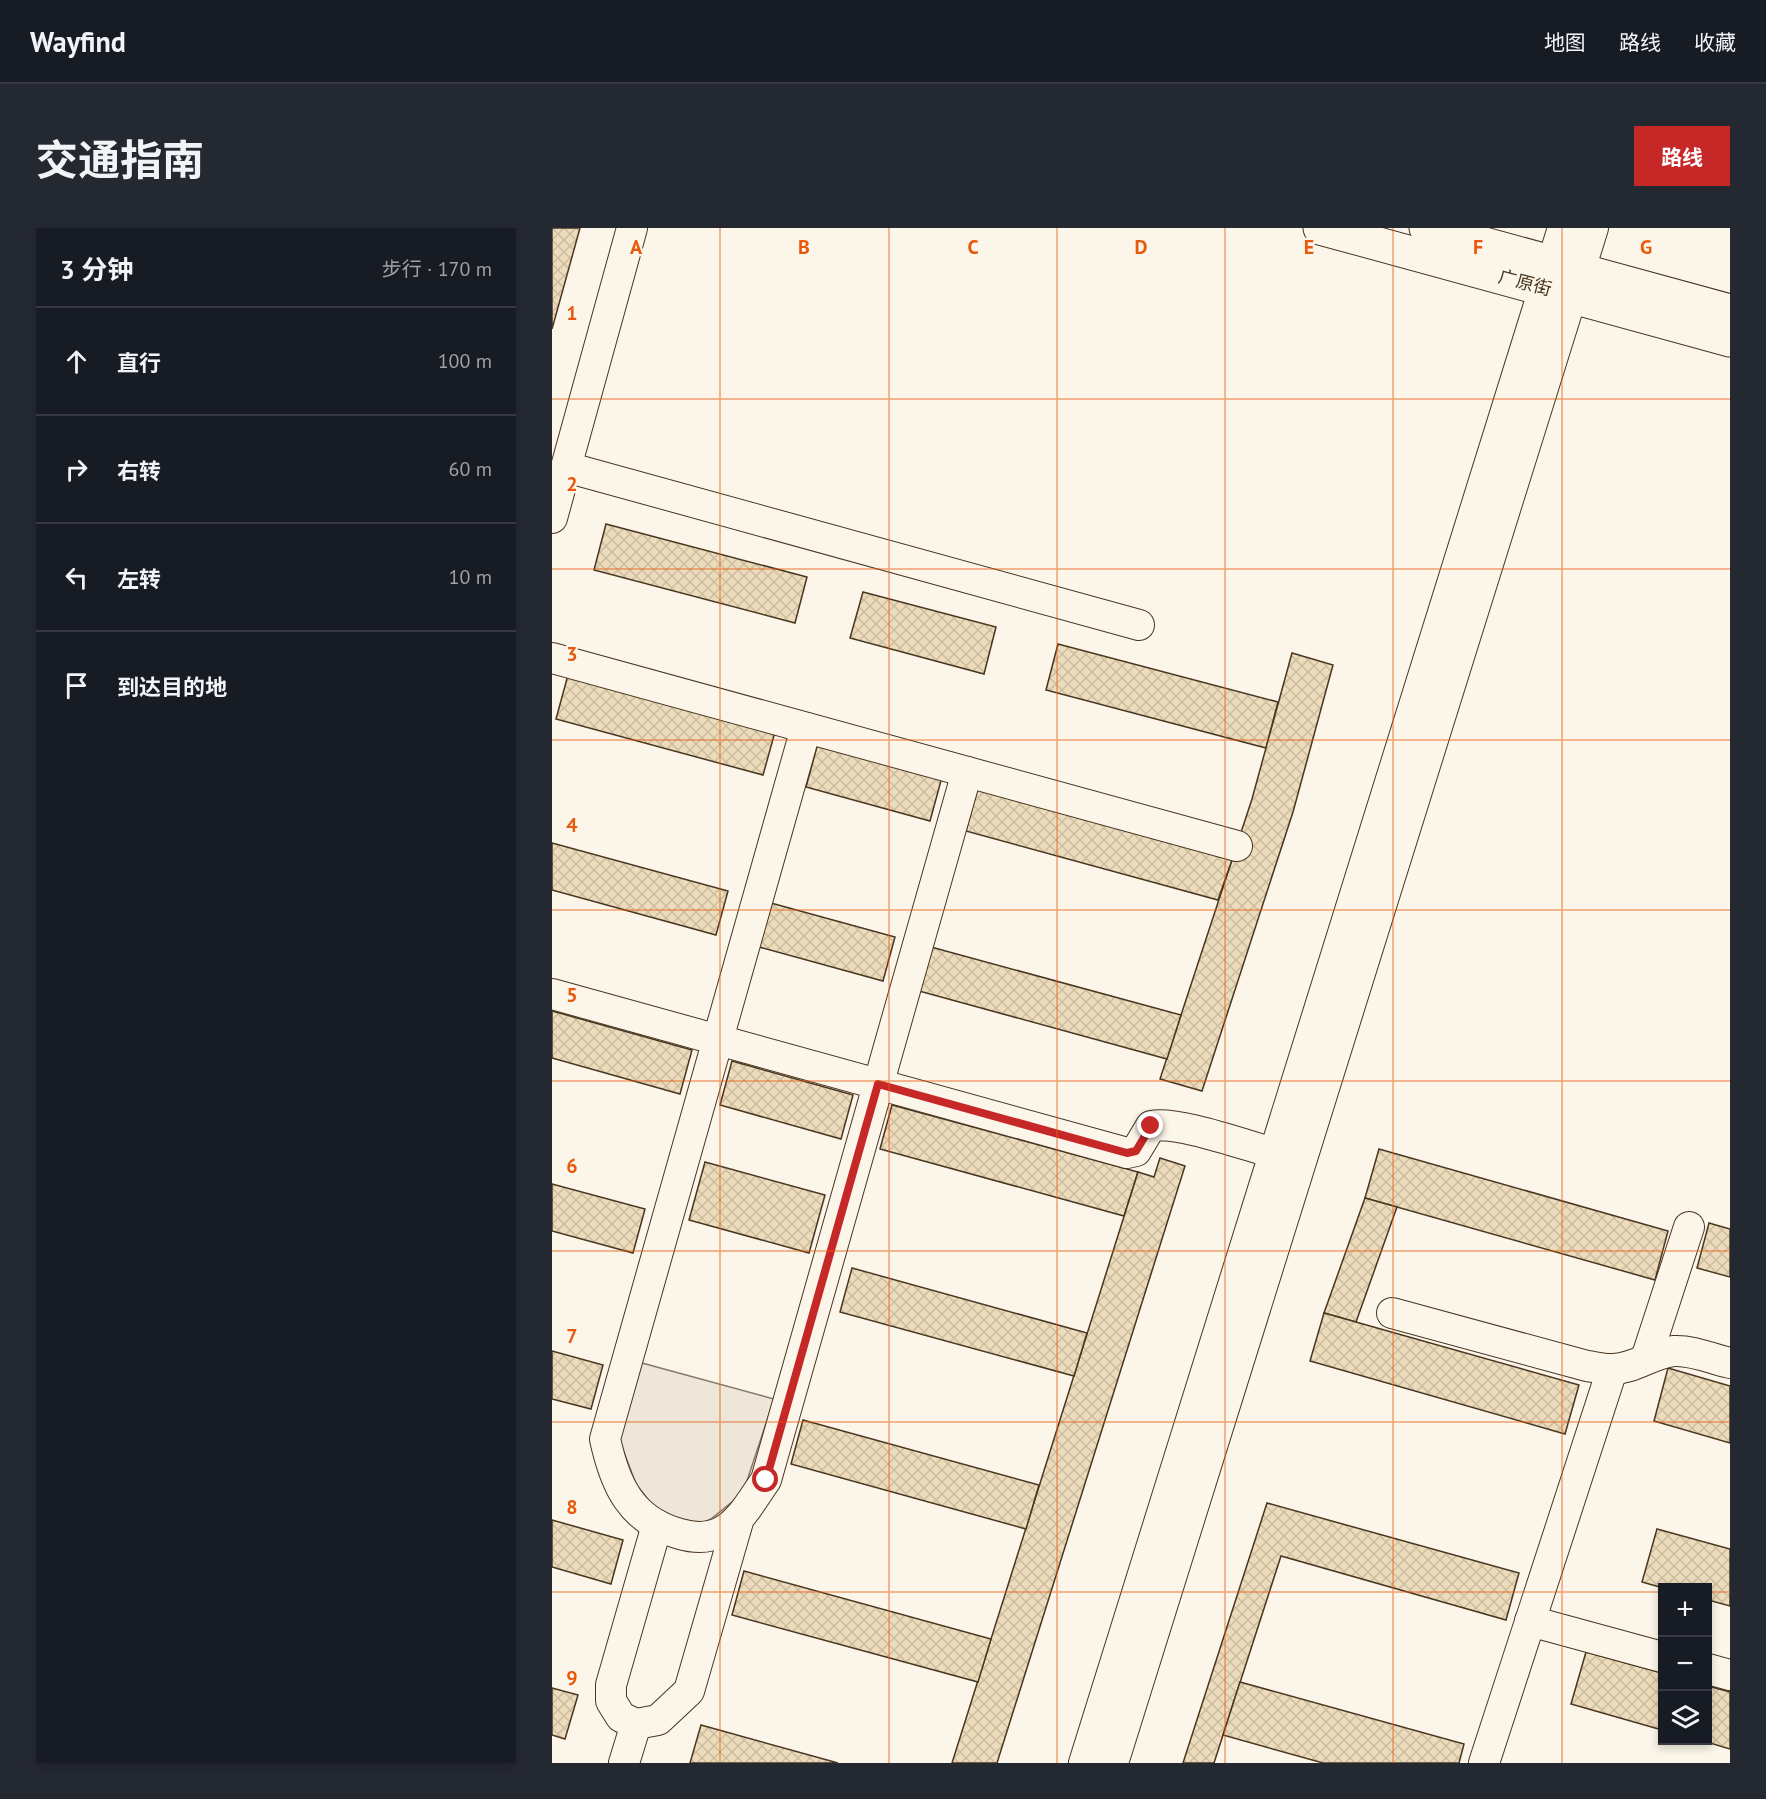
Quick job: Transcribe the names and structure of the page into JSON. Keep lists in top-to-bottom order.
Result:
{
  "streets": {
    "main road": ["广原街"]
  },
  "page": {
    "header": "Wayfind",
    "nav": ["地图", "路线", "收藏"],
    "title": "交通指南",
    "buttons": "路线",
    "heading": ["3 分钟", "步行 · 170 m"],
    "list": [
      ["直行", "100 m"],
      ["右转", "60 m"],
      ["左转", "10 m"],
      "到达目的地"
    ],
    "map_buttons": ["+", "−"]
  },
  "grid": {
    "columns": [
      "A",
      "B",
      "C",
      "D",
      "E",
      "F",
      "G"
    ],
    "rows": [
      "1",
      "2",
      "3",
      "4",
      "5",
      "6",
      "7",
      "8",
      "9"
    ]
  }
}
